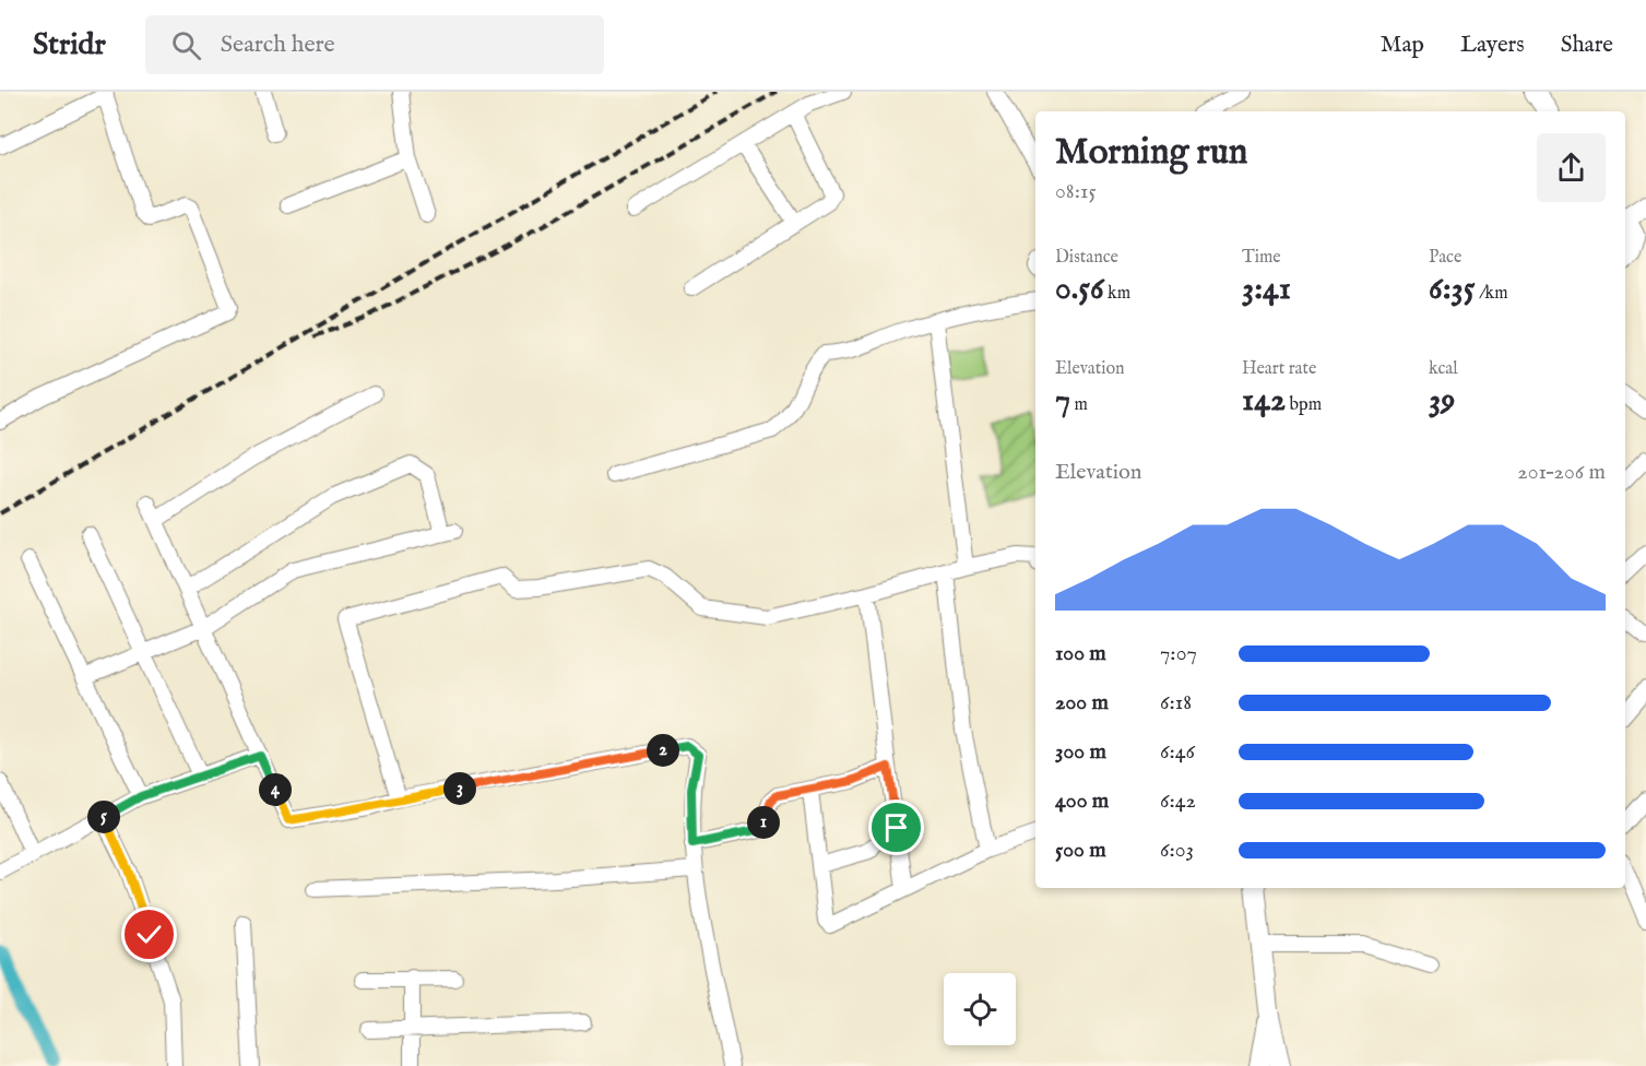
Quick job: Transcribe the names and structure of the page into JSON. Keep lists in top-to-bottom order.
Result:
{
  "page": {
    "header": "Stridr",
    "search": "Search here",
    "nav": ["Map", "Layers", "Share"],
    "heading": ["Morning run", "08:15"],
    "stats": [
      ["Distance", "0.56 km"],
      ["Time", "3:41"],
      ["Pace", "6:35 /km"],
      ["Elevation", "7 m"],
      ["Heart rate", "142 bpm"],
      ["kcal", "39"]
    ],
    "chart": ["Elevation", "201–206 m"],
    "list": [
      {
        "name": "100 m",
        "note": "7:07"
      },
      {
        "name": "200 m",
        "note": "6:18"
      },
      {
        "name": "300 m",
        "note": "6:46"
      },
      {
        "name": "400 m",
        "note": "6:42"
      },
      {
        "name": "500 m",
        "note": "6:03"
      }
    ],
    "pins": [
      "2",
      "3",
      "4",
      "5",
      "1"
    ]
  }
}
